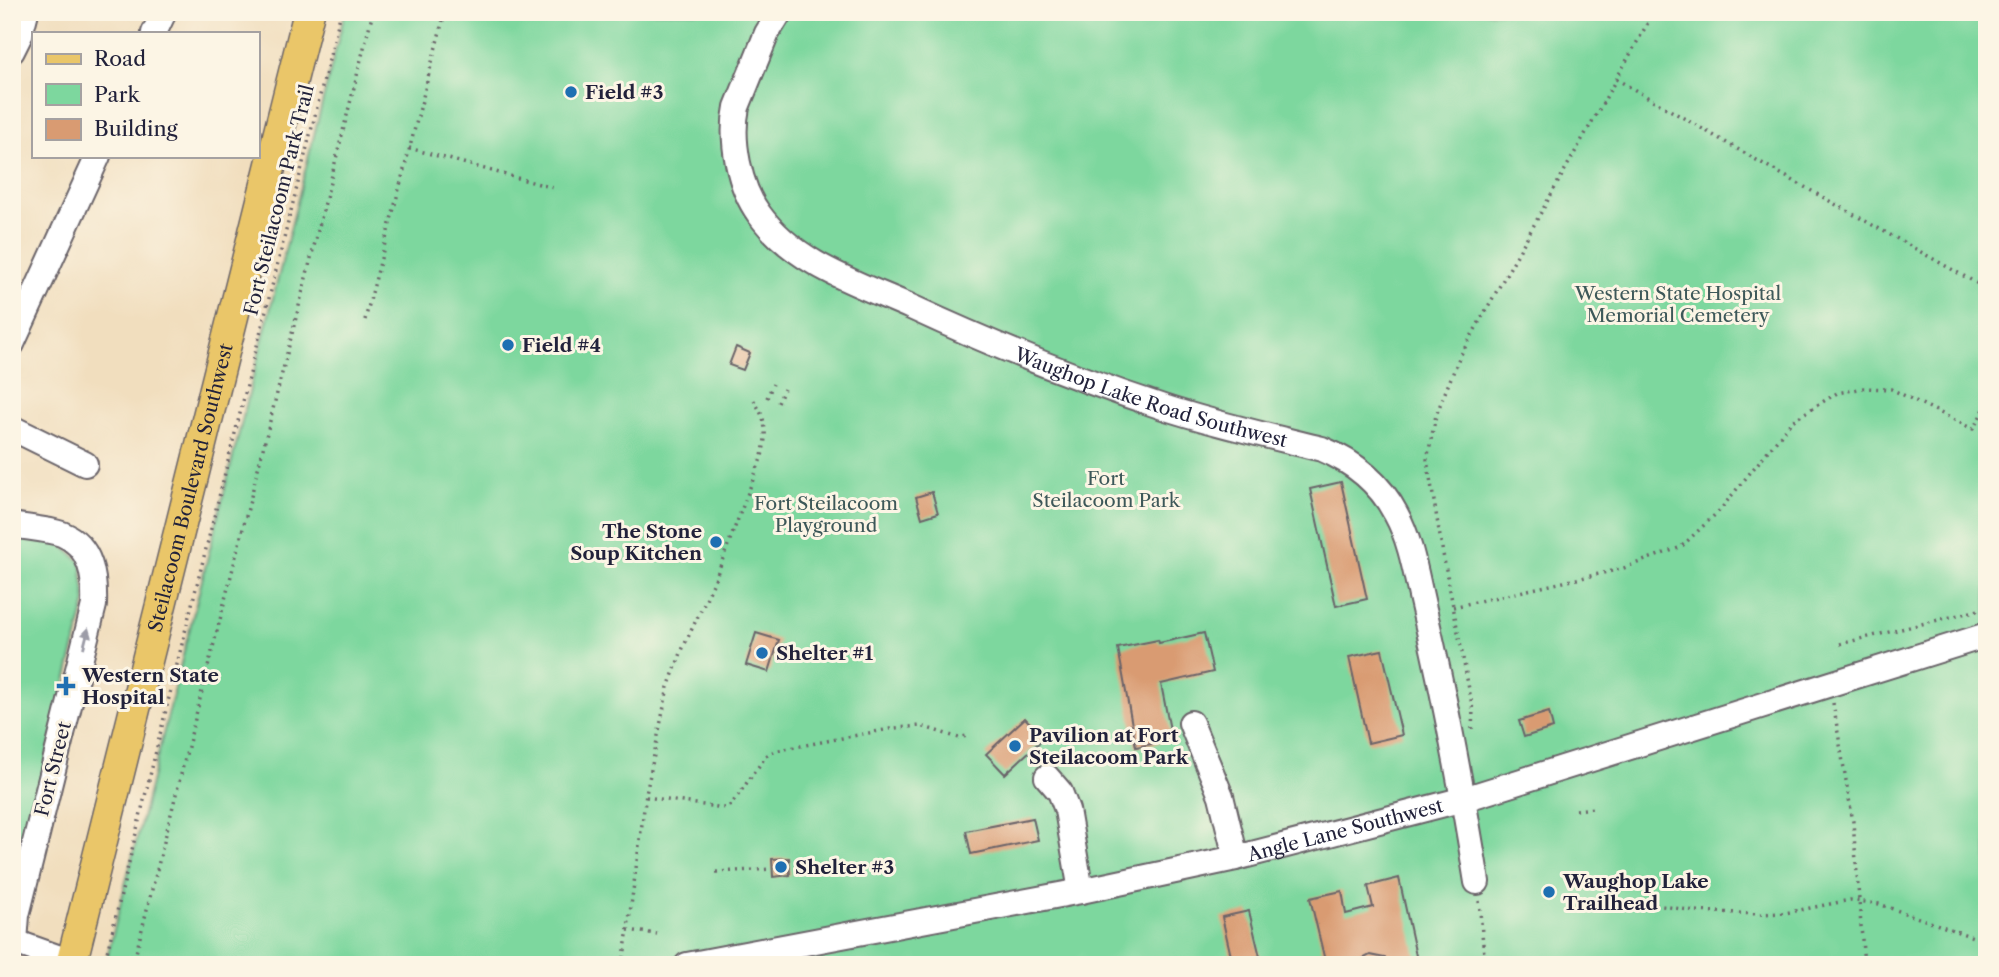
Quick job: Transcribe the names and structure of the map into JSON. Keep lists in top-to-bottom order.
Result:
{
  "streets": {
    "main road": ["Steilacoom Boulevard Southwest"],
    "street": ["Waughop Lake Road Southwest", "Fort Street", "Angle Lane Southwest"],
    "path": ["Fort Steilacoom Park Trail"]
  },
  "crossings": [
    ["Waughop Lake Road Southwest", "Angle Lane Southwest"]
  ],
  "one_way": ["Fort Street"],
  "parks": ["Western State Hospital Memorial Cemetery", "Fort Steilacoom Park", "Fort Steilacoom Playground"],
  "places": {
    "other": [
      "Field #3",
      "Field #4",
      "The Stone Soup Kitchen",
      "Shelter #1",
      "Pavilion at Fort Steilacoom Park",
      "Shelter #3",
      "Waughop Lake Trailhead"
    ],
    "health": ["Western State Hospital"]
  },
  "legend": ["Road", "Park", "Building"]
}
